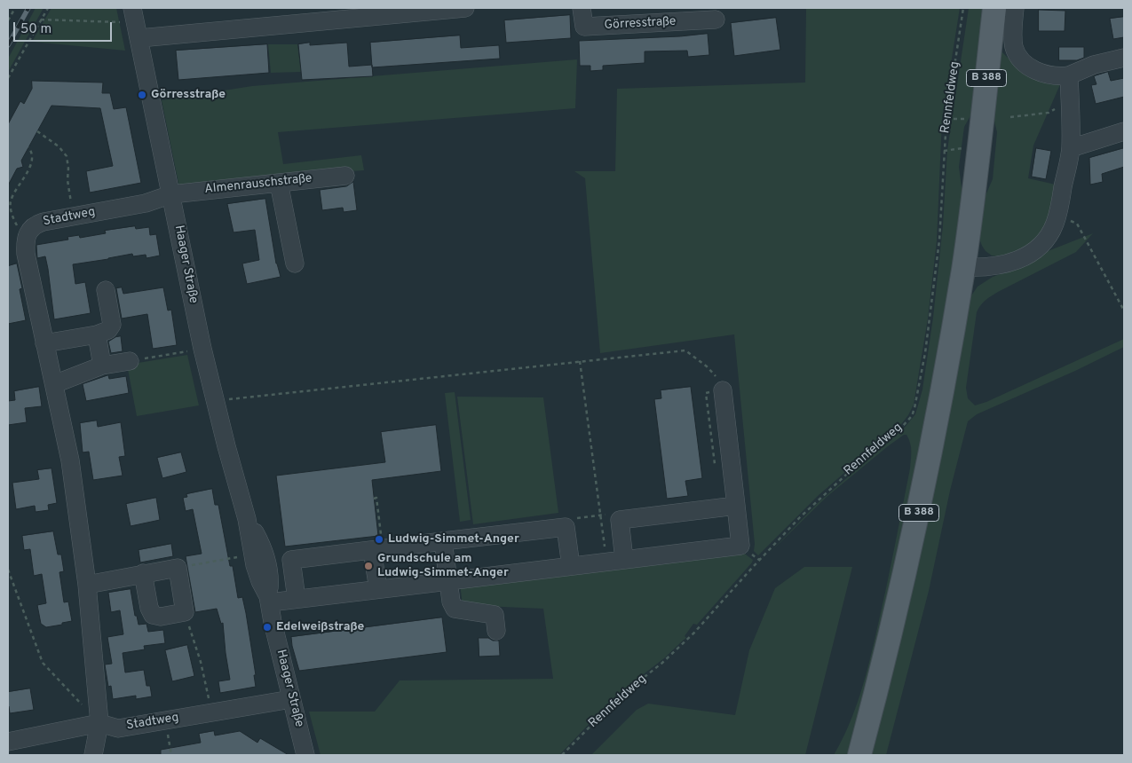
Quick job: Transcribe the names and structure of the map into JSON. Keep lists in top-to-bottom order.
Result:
{
  "streets": {
    "main road": ["B 388"],
    "street": [
      "Görresstraße",
      "Almenrauschstraße",
      "Stadtweg",
      "Haager Straße"
    ],
    "path": ["Rennfeldweg"]
  },
  "crossings": [
    ["Almenrauschstraße", "Stadtweg"],
    ["Almenrauschstraße", "Haager Straße"],
    ["Stadtweg", "Haager Straße"]
  ],
  "places": [
    "Görresstraße",
    "Ludwig-Simmet-Anger",
    "Grundschule am Ludwig-Simmet-Anger",
    "Edelweißstraße"
  ],
  "scale_bar": "50 m"
}
